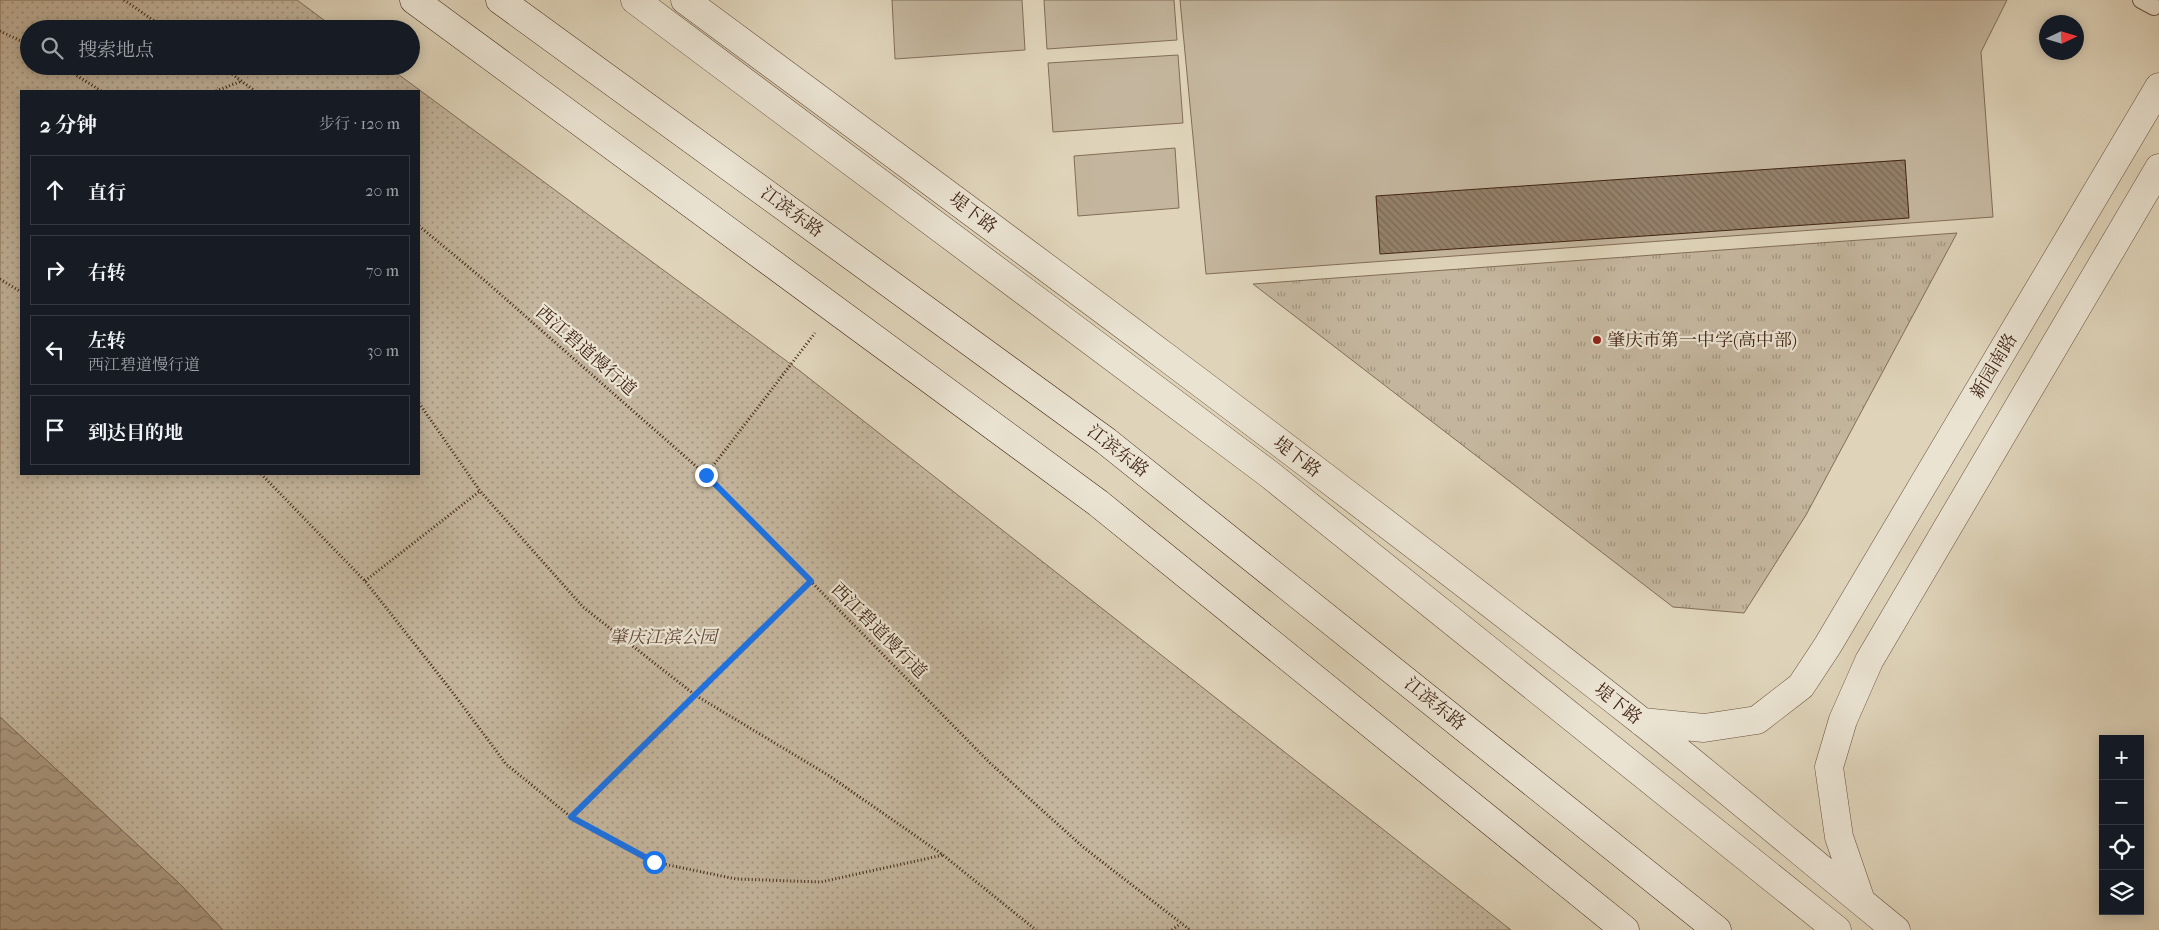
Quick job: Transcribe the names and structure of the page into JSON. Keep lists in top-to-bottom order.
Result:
{
  "streets": {
    "street": ["江滨东路", "堤下路", "新园南路"],
    "path": ["西江碧道慢行道"]
  },
  "crossings": [
    ["堤下路", "新园南路"]
  ],
  "parks": ["肇庆江滨公园"],
  "places": ["肇庆市第一中学(高中部)"],
  "north": "right",
  "page": {
    "search": "搜索地点",
    "heading": ["2 分钟", "步行 · 120 m"],
    "list": [
      ["直行", "20 m"],
      ["右转", "70 m"],
      ["左转", "西江碧道慢行道", "30 m"],
      "到达目的地"
    ],
    "map_buttons": ["+", "−"]
  }
}
